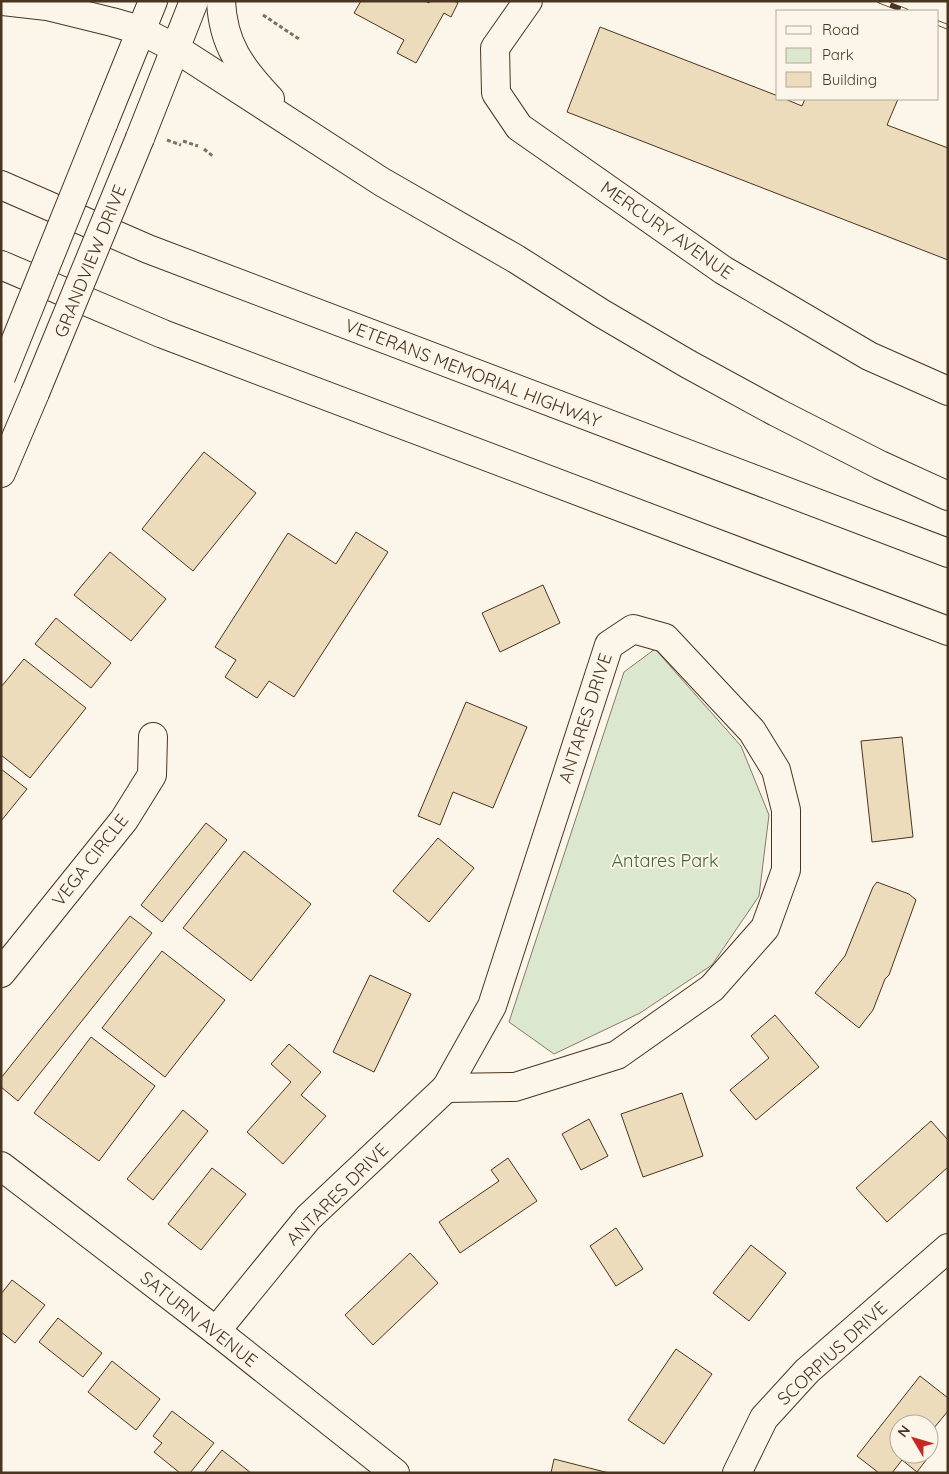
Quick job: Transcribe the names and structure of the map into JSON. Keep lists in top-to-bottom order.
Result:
{
  "streets": {
    "main road": [
      "MERCURY AVENUE",
      "GRANDVIEW DRIVE",
      "VETERANS MEMORIAL HIGHWAY",
      "ANTARES DRIVE",
      "VEGA CIRCLE",
      "SATURN AVENUE",
      "SCORPIUS DRIVE"
    ]
  },
  "crossings": [
    ["ANTARES DRIVE", "SATURN AVENUE"]
  ],
  "parks": ["Antares Park"],
  "legend": ["Road", "Park", "Building"],
  "north": "top left"
}
